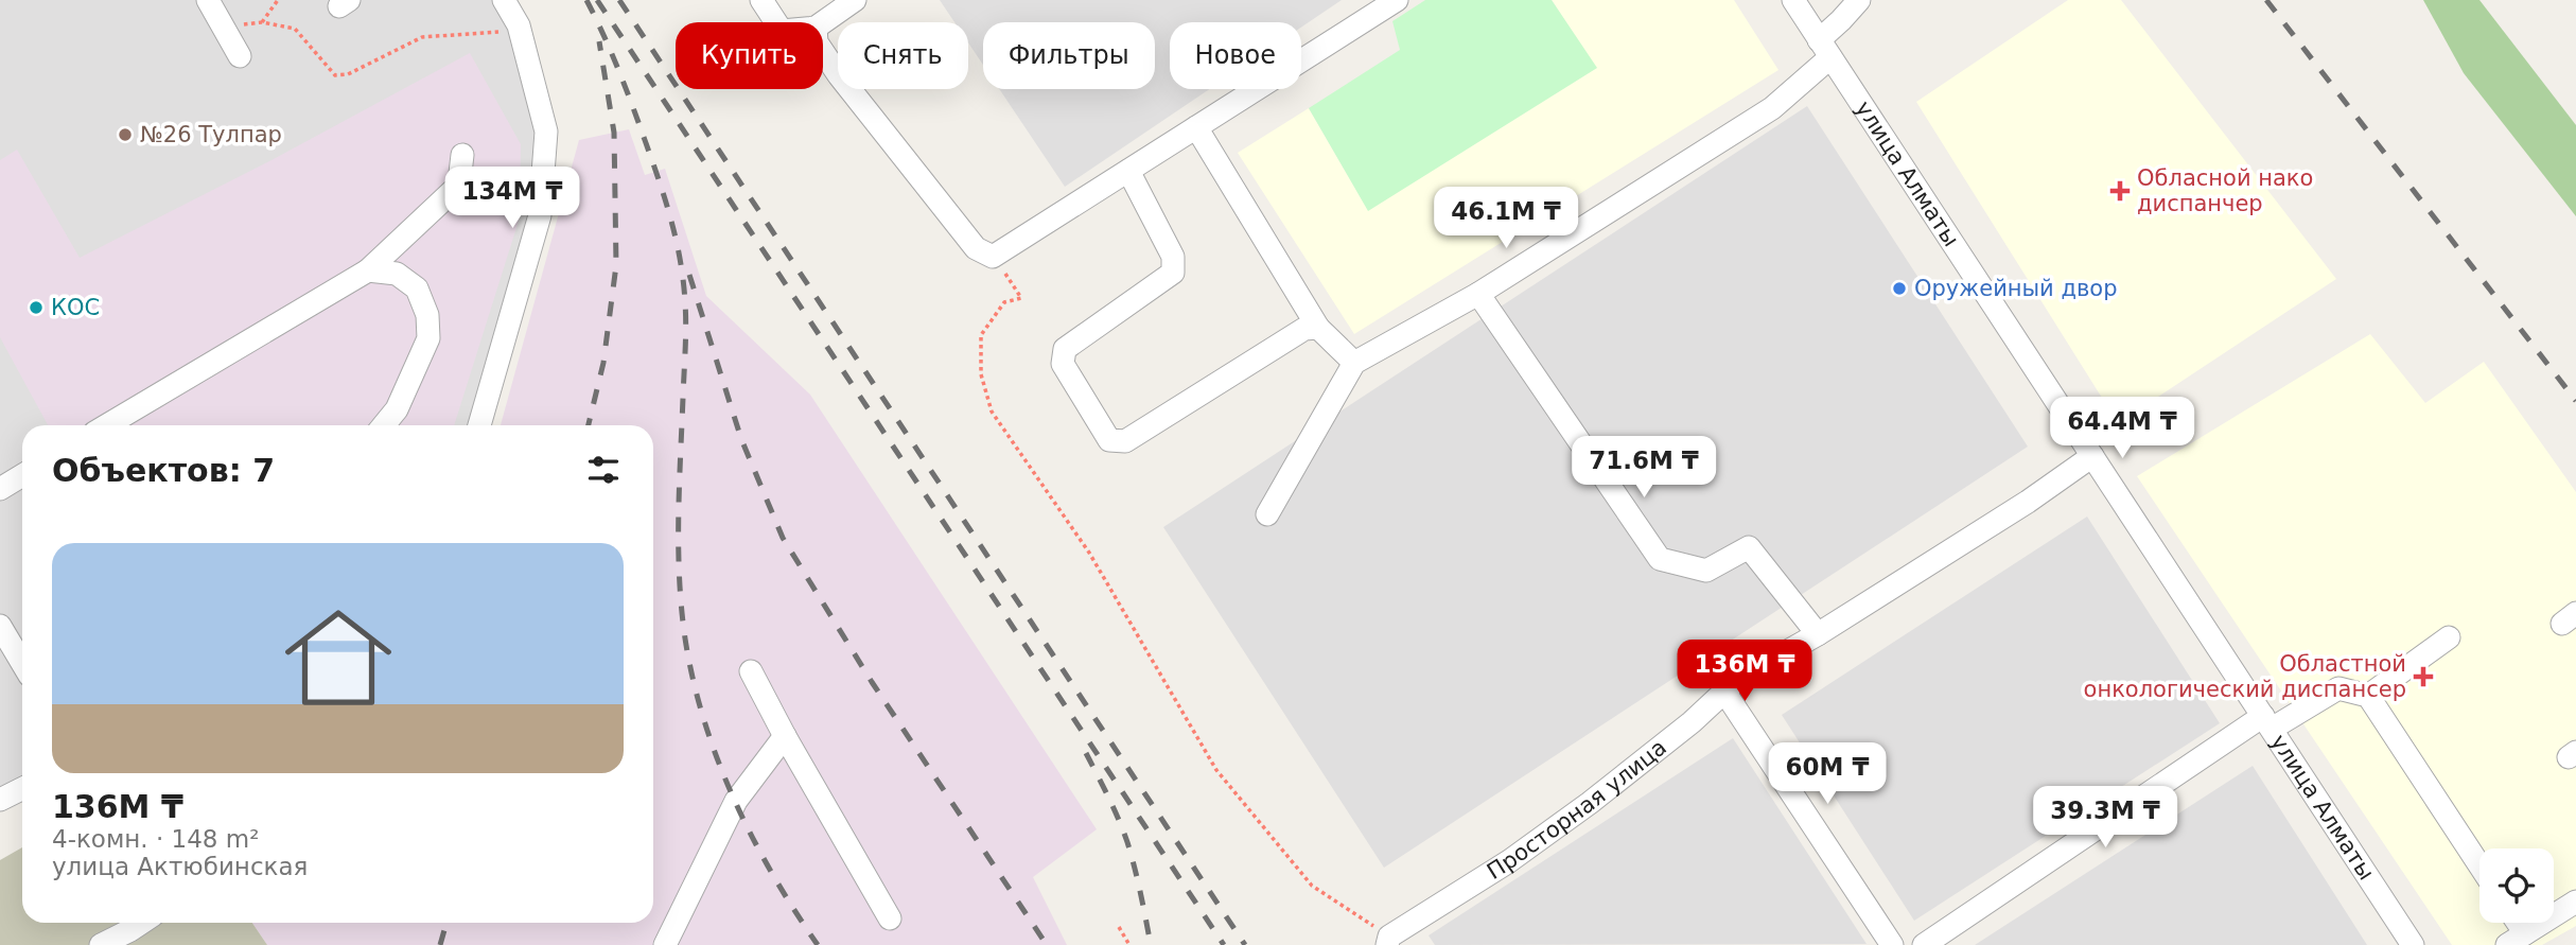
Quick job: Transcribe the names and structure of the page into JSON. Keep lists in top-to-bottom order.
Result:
{
  "streets": {
    "street": ["улица Алматы", "Просторная улица"]
  },
  "crossings": [
    ["улица Алматы", "Просторная улица"]
  ],
  "places": {
    "other": ["№26 Тулпар", "Оружейный двор", "КОС"],
    "health": ["Обласной нако диспанчер", "Областной онкологический диспансер"]
  },
  "page": {
    "chip": [
      "Купить",
      "Снять",
      "Фильтры",
      "Новое"
    ],
    "price": [
      "134M ₸",
      "46.1M ₸",
      "64.4M ₸",
      "71.6M ₸",
      "136M ₸",
      "60M ₸",
      "39.3M ₸"
    ],
    "heading": "Объектов: 7",
    "list": [
      {
        "name": "136M ₸",
        "note": "4-комн. · 148 m² · улица Актюбинская"
      }
    ]
  }
}
